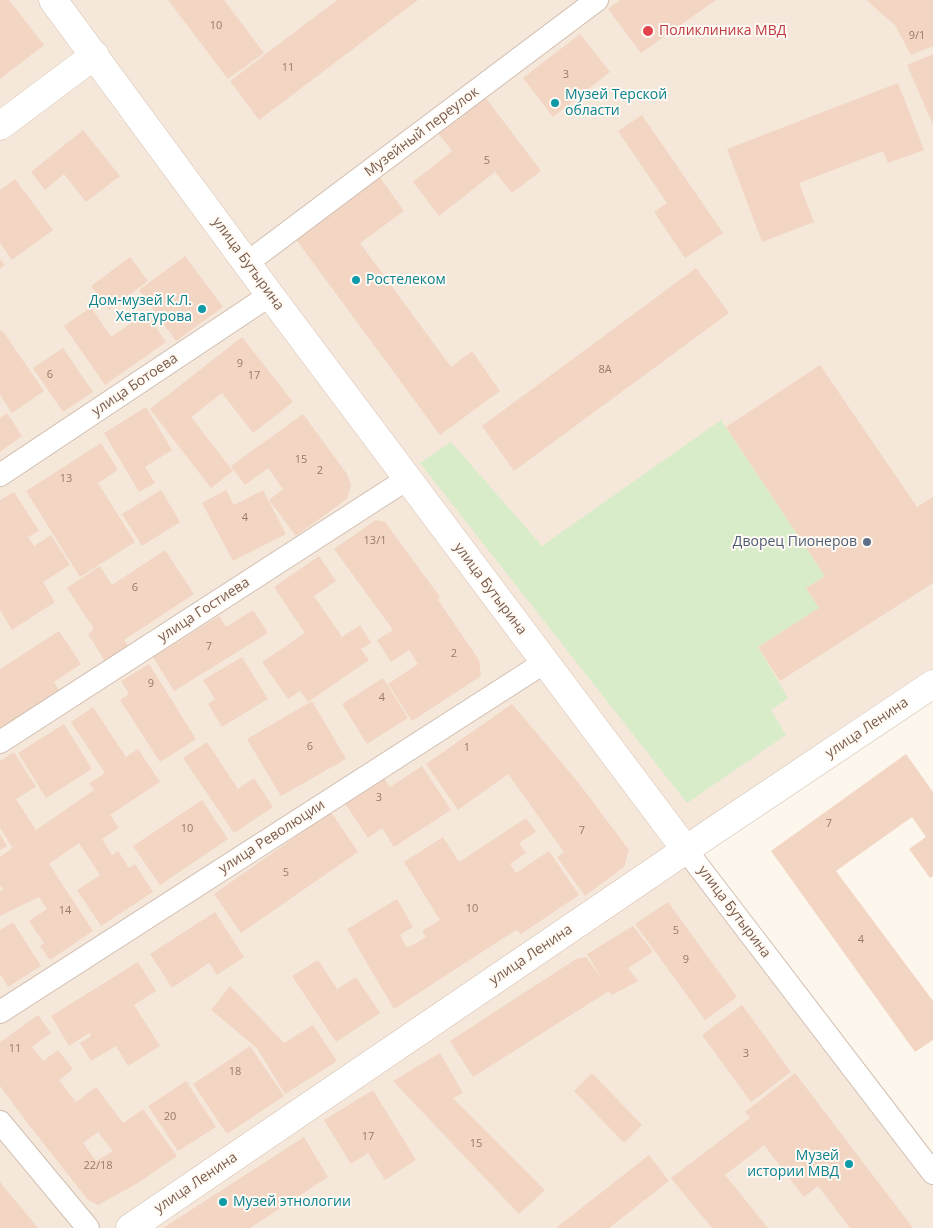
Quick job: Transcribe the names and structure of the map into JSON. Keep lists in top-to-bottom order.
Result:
{
  "streets": {
    "main road": ["улица Бутырина", "улица Ленина"],
    "street": [
      "Музейный переулок",
      "улица Ботоева",
      "улица Гостиева",
      "улица Революции"
    ]
  },
  "crossings": [
    ["Музейный переулок", "улица Бутырина"],
    ["улица Бутырина", "улица Ботоева"],
    ["улица Бутырина", "улица Гостиева"],
    ["улица Бутырина", "улица Ленина"],
    ["улица Бутырина", "улица Революции"]
  ],
  "places": [
    "Поликлиника МВД",
    "Музей Терской области",
    "Ростелеком",
    "Дом-музей К.Л. Хетагурова",
    "Дворец Пионеров",
    "Музей истории МВД",
    "Музей этнологии"
  ],
  "house_numbers": [
    "10",
    "9/1",
    "11",
    "3",
    "5",
    "9",
    "8А",
    "6",
    "17",
    "15",
    "2",
    "13",
    "4",
    "13/1",
    "6",
    "7",
    "2",
    "9",
    "4",
    "6",
    "1",
    "3",
    "7",
    "10",
    "7",
    "5",
    "10",
    "14",
    "5",
    "4",
    "9",
    "11",
    "3",
    "18",
    "20",
    "17",
    "15",
    "22/18"
  ]
}
